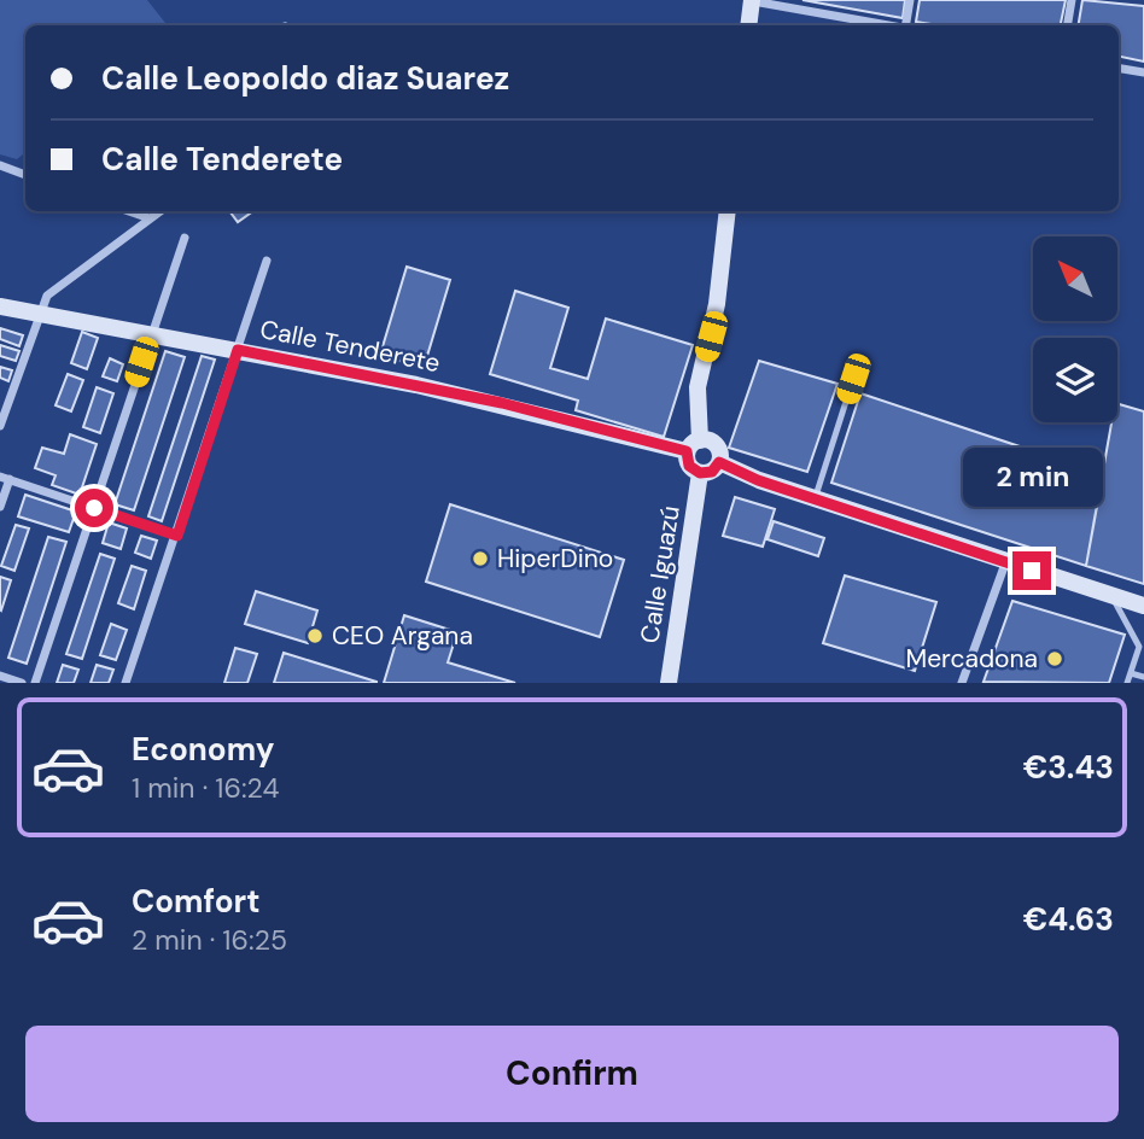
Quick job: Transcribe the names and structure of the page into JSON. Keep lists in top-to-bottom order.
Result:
{
  "streets": {
    "street": ["Calle Tenderete", "Calle Iguazú"]
  },
  "crossings": [
    ["Calle Tenderete", "Calle Iguazú"]
  ],
  "places": ["HiperDino", "CEO Argana", "Mercadona"],
  "north": "top left",
  "page": {
    "banner": ["Calle Leopoldo diaz Suarez", "Calle Tenderete"],
    "bubble": "2 min",
    "list": [
      {
        "name": "Economy",
        "note": "1 min · 16:24",
        "value": "€3.43"
      },
      {
        "name": "Comfort",
        "note": "2 min · 16:25",
        "value": "€4.63"
      }
    ],
    "buttons": "Confirm"
  }
}
